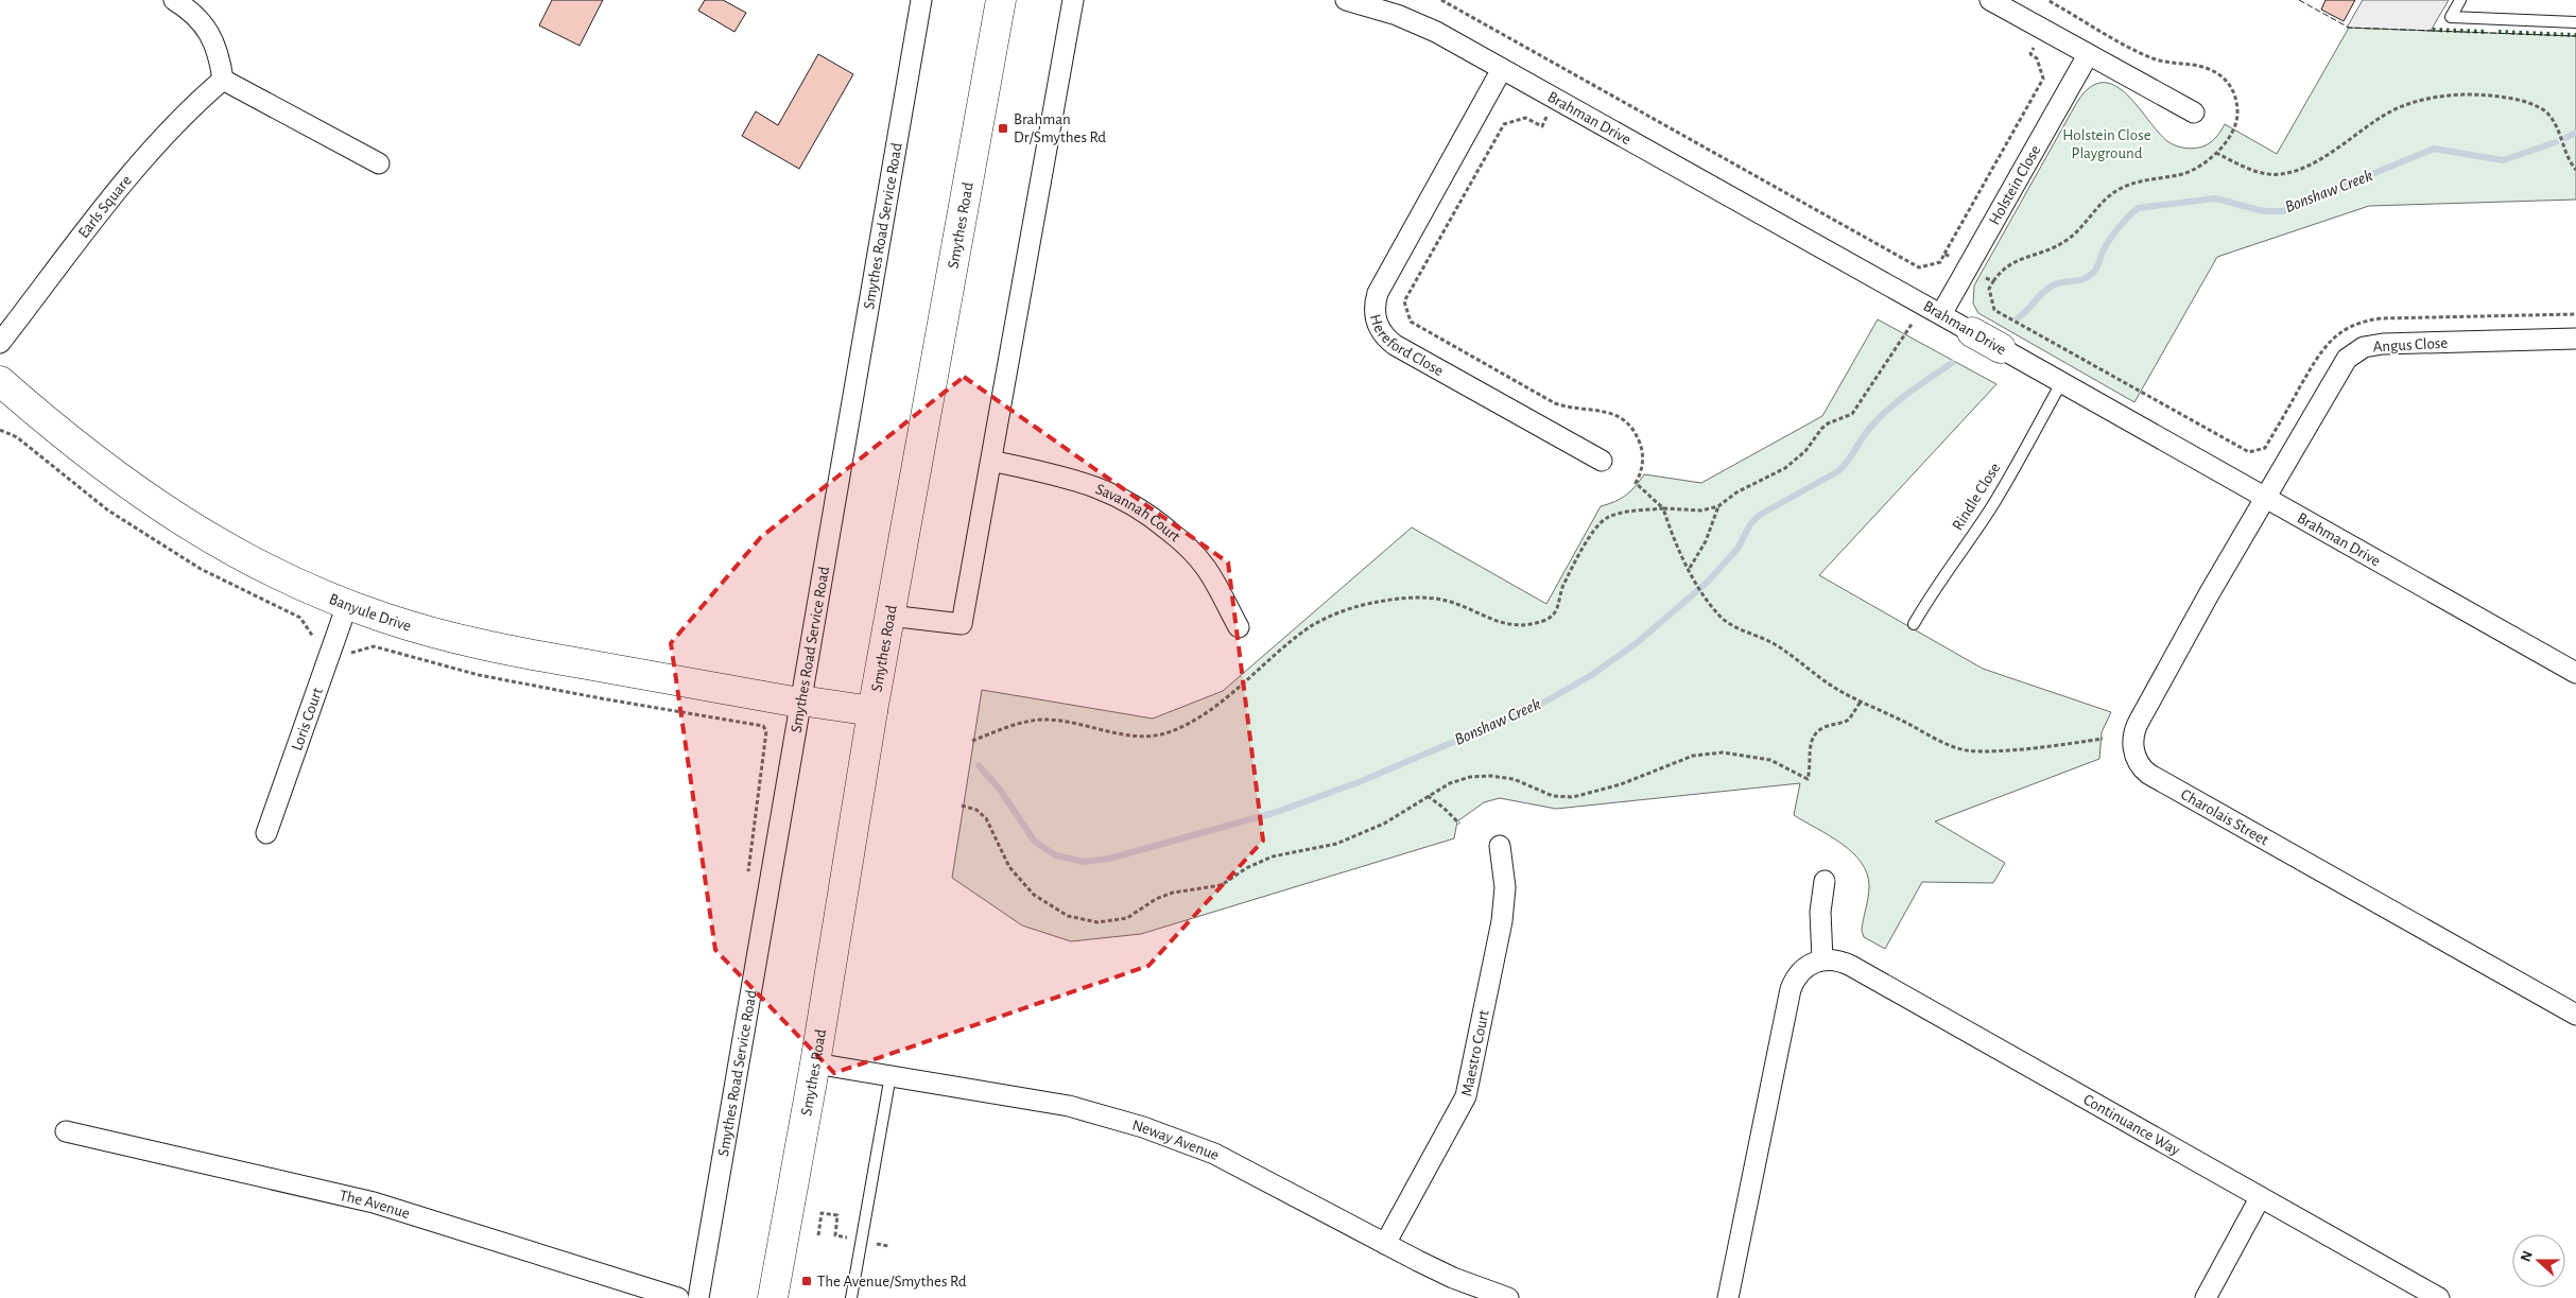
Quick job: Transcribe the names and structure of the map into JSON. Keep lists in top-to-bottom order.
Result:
{
  "streets": {
    "main road": ["Brahman Drive", "Smythes Road", "Banyule Drive"],
    "street": [
      "Holstein Close",
      "Earls Square",
      "Smythes Road Service Road",
      "Hereford Close",
      "Angus Close",
      "Savannah Court",
      "Loris Court",
      "Charolais Street",
      "Maestro Court",
      "Continuance Way",
      "Neway Avenue",
      "The Avenue"
    ],
    "lane": ["Rindle Close"]
  },
  "crossings": [
    ["Brahman Drive", "Holstein Close"],
    ["Brahman Drive", "Hereford Close"],
    ["Brahman Drive", "Angus Close"],
    ["Brahman Drive", "Rindle Close"],
    ["Brahman Drive", "Charolais Street"],
    ["Smythes Road Service Road", "Banyule Drive"],
    ["Smythes Road", "Banyule Drive"],
    ["Smythes Road", "Neway Avenue"],
    ["Angus Close", "Charolais Street"],
    ["Banyule Drive", "Loris Court"],
    ["Maestro Court", "Neway Avenue"]
  ],
  "water": ["Bonshaw Creek"],
  "parks": ["Holstein Close Playground"],
  "places": {
    "transit": ["Brahman Dr/Smythes Rd", "The Avenue/Smythes Rd"]
  },
  "north": "left"
}
